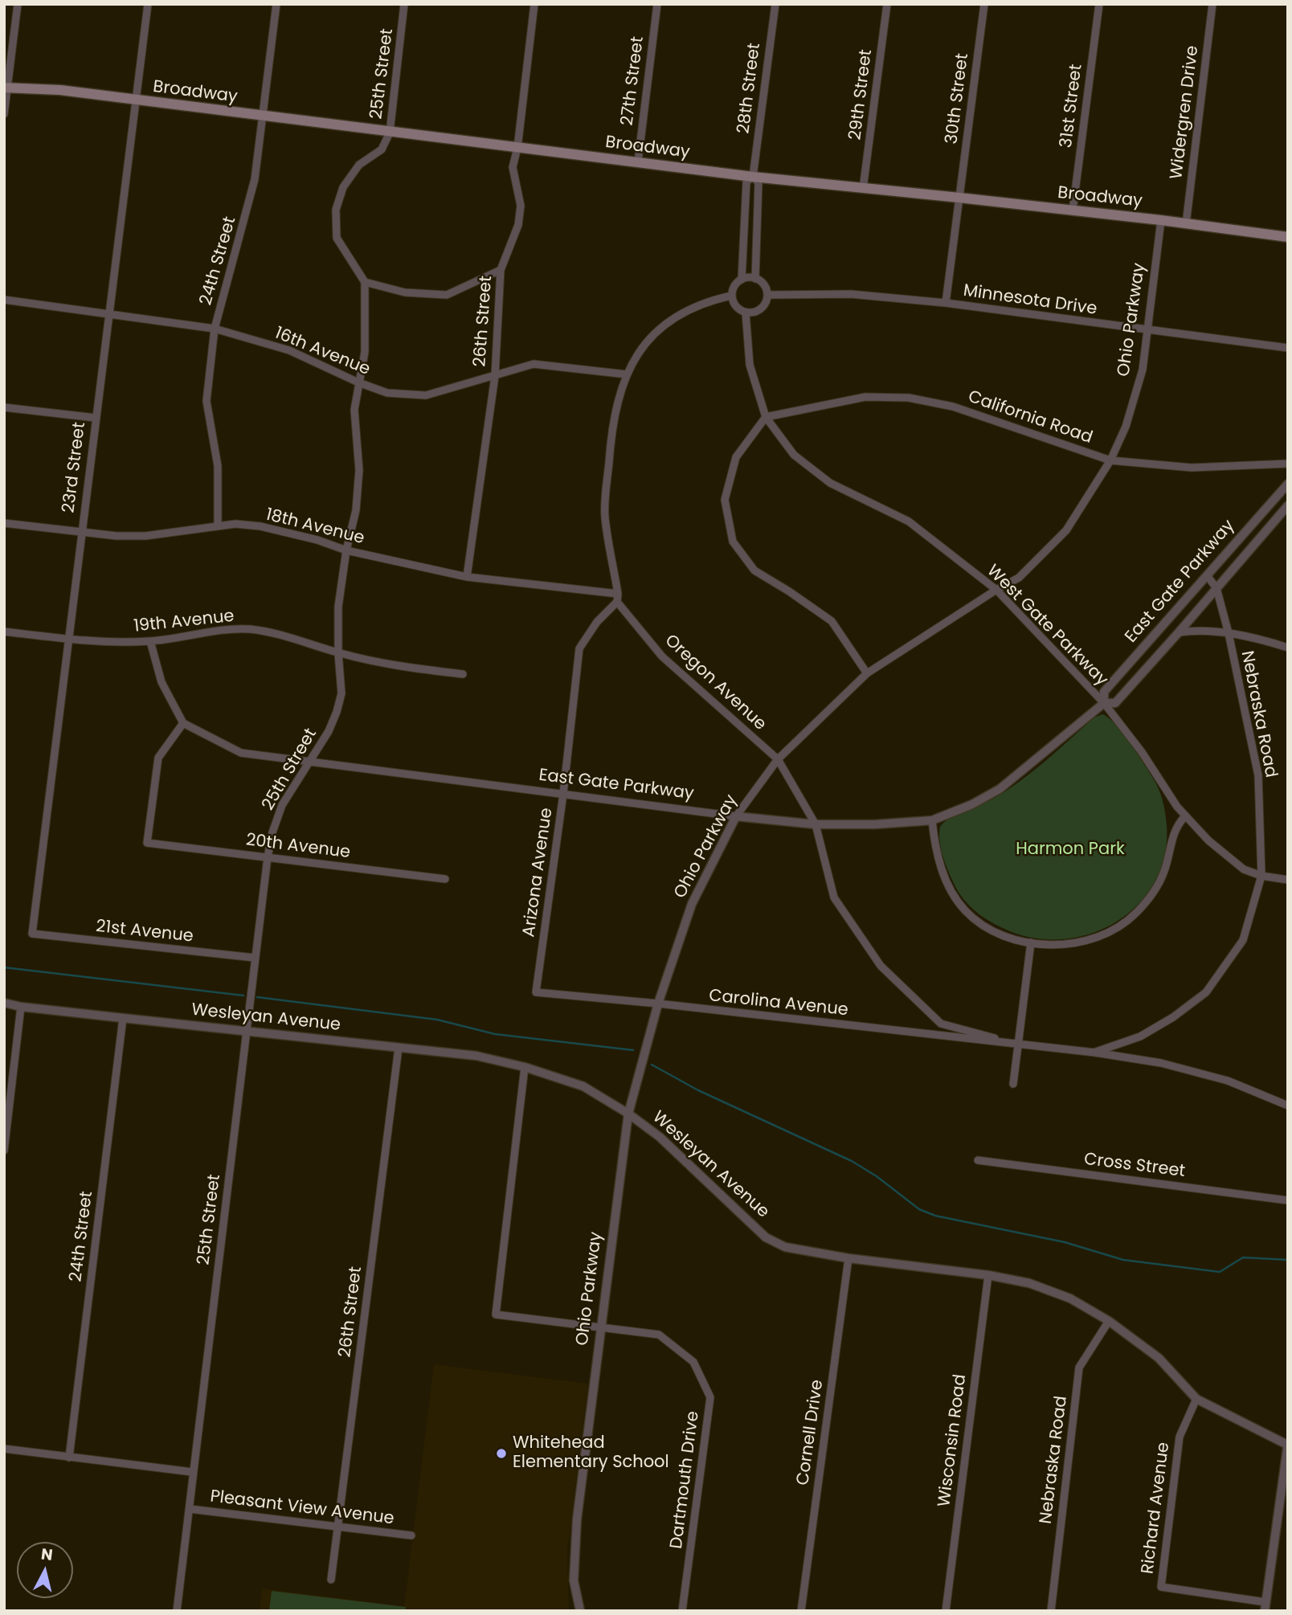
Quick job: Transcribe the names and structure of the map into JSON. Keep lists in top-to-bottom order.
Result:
{
  "streets": {
    "main road": ["Broadway"],
    "street": [
      "25th Street",
      "27th Street",
      "28th Street",
      "29th Street",
      "30th Street",
      "31st Street",
      "Widergren Drive",
      "24th Street",
      "Minnesota Drive",
      "Ohio Parkway",
      "26th Street",
      "16th Avenue",
      "California Road",
      "23rd Street",
      "18th Avenue",
      "East Gate Parkway",
      "19th Avenue",
      "West Gate Parkway",
      "Oregon Avenue",
      "Nebraska Road",
      "20th Avenue",
      "Arizona Avenue",
      "21st Avenue",
      "Carolina Avenue",
      "Wesleyan Avenue",
      "Cross Street",
      "Cornell Drive",
      "Wisconsin Road",
      "Dartmouth Drive",
      "Pleasant View Avenue",
      "Richard Avenue"
    ]
  },
  "crossings": [
    ["25th Street", "Broadway"],
    ["25th Street", "26th Street"],
    ["25th Street", "16th Avenue"],
    ["25th Street", "18th Avenue"],
    ["25th Street", "East Gate Parkway"],
    ["25th Street", "19th Avenue"],
    ["25th Street", "20th Avenue"],
    ["25th Street", "21st Avenue"],
    ["25th Street", "Wesleyan Avenue"],
    ["25th Street", "Pleasant View Avenue"],
    ["27th Street", "Broadway"],
    ["28th Street", "Broadway"],
    ["Broadway", "29th Street"],
    ["Broadway", "30th Street"],
    ["Broadway", "31st Street"],
    ["Broadway", "Widergren Drive"],
    ["Broadway", "24th Street"],
    ["Broadway", "Ohio Parkway"],
    ["Broadway", "26th Street"],
    ["Broadway", "23rd Street"],
    ["30th Street", "Minnesota Drive"],
    ["24th Street", "16th Avenue"],
    ["24th Street", "18th Avenue"],
    ["24th Street", "Wesleyan Avenue"],
    ["24th Street", "Pleasant View Avenue"],
    ["Minnesota Drive", "Ohio Parkway"],
    ["Minnesota Drive", "West Gate Parkway"],
    ["Ohio Parkway", "California Road"],
    ["Ohio Parkway", "East Gate Parkway"],
    ["Ohio Parkway", "West Gate Parkway"],
    ["Ohio Parkway", "Oregon Avenue"],
    ["Ohio Parkway", "Carolina Avenue"],
    ["Ohio Parkway", "Wesleyan Avenue"],
    ["Ohio Parkway", "Dartmouth Drive"],
    ["26th Street", "16th Avenue"],
    ["26th Street", "18th Avenue"],
    ["26th Street", "Wesleyan Avenue"],
    ["26th Street", "Pleasant View Avenue"],
    ["16th Avenue", "23rd Street"],
    ["California Road", "West Gate Parkway"],
    ["23rd Street", "18th Avenue"],
    ["23rd Street", "19th Avenue"],
    ["23rd Street", "21st Avenue"],
    ["18th Avenue", "Oregon Avenue"],
    ["18th Avenue", "Arizona Avenue"],
    ["East Gate Parkway", "West Gate Parkway"],
    ["East Gate Parkway", "Oregon Avenue"],
    ["East Gate Parkway", "Nebraska Road"],
    ["East Gate Parkway", "20th Avenue"],
    ["East Gate Parkway", "Arizona Avenue"],
    ["West Gate Parkway", "Nebraska Road"],
    ["Oregon Avenue", "Arizona Avenue"],
    ["Oregon Avenue", "Carolina Avenue"],
    ["Nebraska Road", "Carolina Avenue"],
    ["Nebraska Road", "Wesleyan Avenue"],
    ["Arizona Avenue", "Carolina Avenue"],
    ["Wesleyan Avenue", "Cornell Drive"],
    ["Wesleyan Avenue", "Wisconsin Road"],
    ["Wesleyan Avenue", "Dartmouth Drive"],
    ["Wesleyan Avenue", "Richard Avenue"]
  ],
  "parks": ["Harmon Park"],
  "places": ["Whitehead Elementary School"],
  "north": "top"
}
